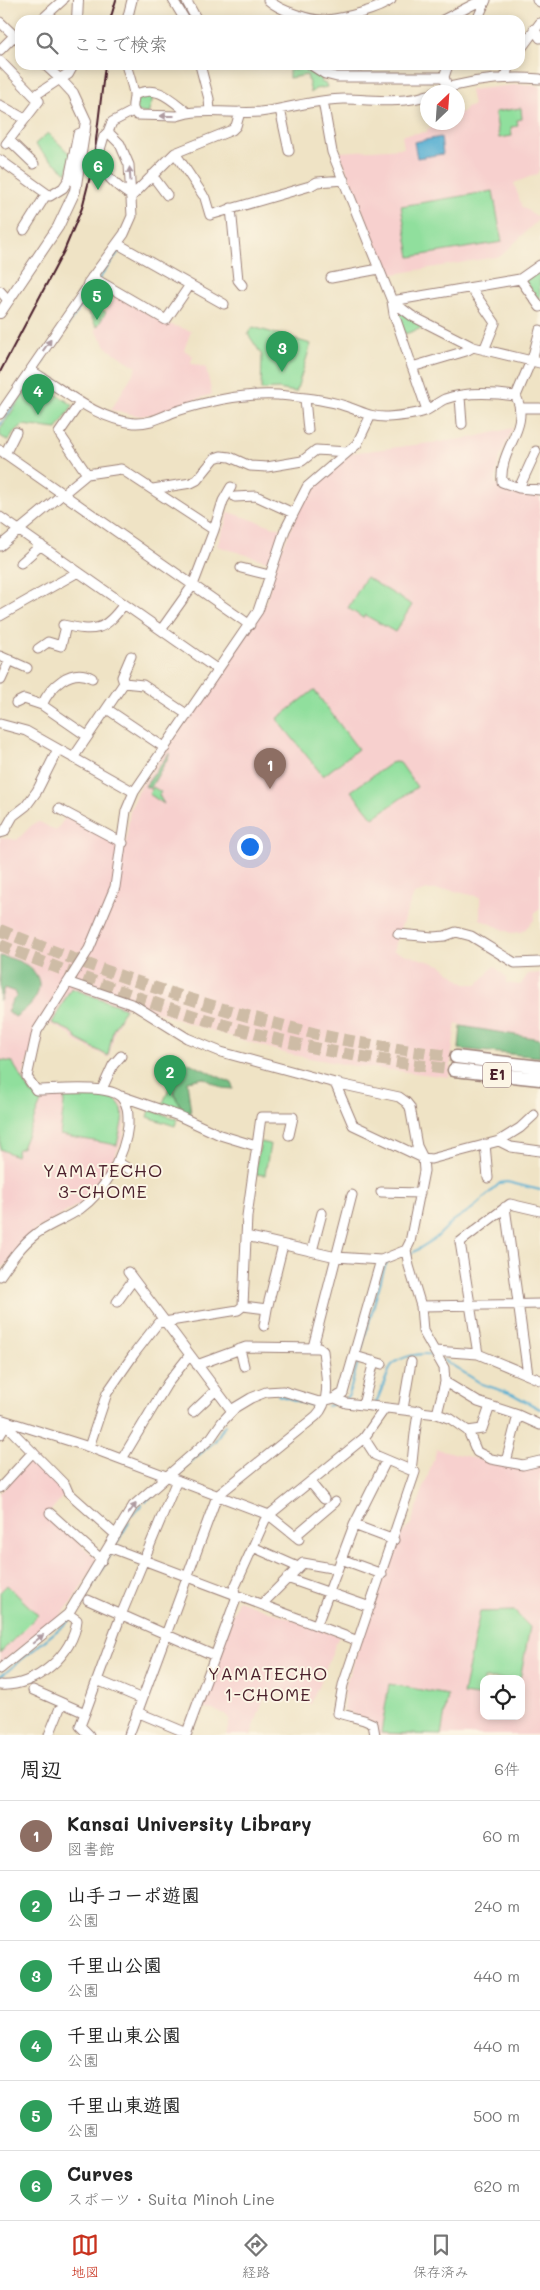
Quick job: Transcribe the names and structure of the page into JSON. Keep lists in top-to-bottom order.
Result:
{
  "streets": {
    "highway": ["E1"]
  },
  "districts": ["YAMATECHO 3-CHOME", "YAMATECHO 1-CHOME"],
  "north": "top right",
  "page": {
    "search": "ここで検索",
    "pins": [
      "6",
      "5",
      "3",
      "4",
      "1",
      "2"
    ],
    "heading": ["周辺", "6件"],
    "list": [
      {
        "mark": "1",
        "name": "Kansai University Library",
        "note": "図書館",
        "value": "60 m"
      },
      {
        "mark": "2",
        "name": "山手コーポ遊園",
        "note": "公園",
        "value": "240 m"
      },
      {
        "mark": "3",
        "name": "千里山公園",
        "note": "公園",
        "value": "440 m"
      },
      {
        "mark": "4",
        "name": "千里山東公園",
        "note": "公園",
        "value": "440 m"
      },
      {
        "mark": "5",
        "name": "千里山東遊園",
        "note": "公園",
        "value": "500 m"
      },
      {
        "mark": "6",
        "name": "Curves",
        "note": "スポーツ · Suita Minoh Line",
        "value": "620 m"
      }
    ],
    "nav": ["地図", "経路", "保存済み"]
  }
}
